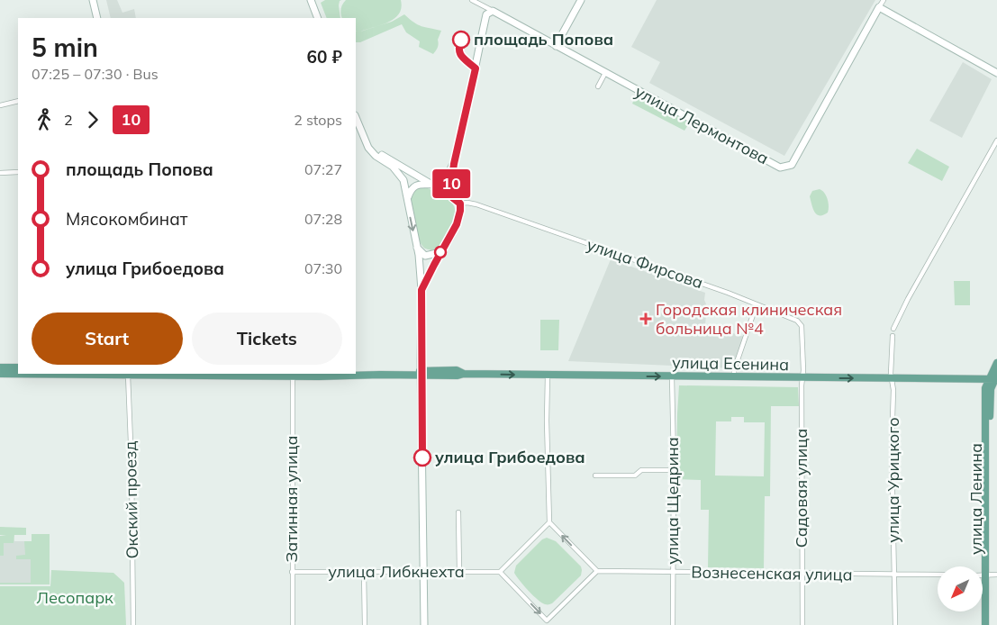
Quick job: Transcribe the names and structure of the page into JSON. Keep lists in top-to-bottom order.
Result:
{
  "streets": {
    "main road": ["улица Есенина", "улица Ленина"],
    "street": [
      "улица Лермонтова",
      "улица Фирсова",
      "улица Урицкого",
      "Садовая улица",
      "Затинная улица",
      "Окский проезд",
      "улица Щедрина",
      "улица Либкнехта",
      "Вознесенская улица"
    ]
  },
  "crossings": [
    ["улица Фирсова", "улица Есенина"],
    ["улица Фирсова", "Садовая улица"],
    ["улица Есенина", "улица Урицкого"],
    ["улица Есенина", "Садовая улица"],
    ["улица Есенина", "Затинная улица"],
    ["улица Есенина", "улица Ленина"],
    ["улица Есенина", "Окский проезд"],
    ["улица Есенина", "улица Щедрина"],
    ["улица Урицкого", "Вознесенская улица"],
    ["Садовая улица", "Вознесенская улица"],
    ["Затинная улица", "улица Либкнехта"],
    ["улица Щедрина", "Вознесенская улица"]
  ],
  "parks": ["Лесопарк"],
  "places": {
    "other": ["площадь Попова", "улица Грибоедова"],
    "health": ["Городская клиническая больница №4"]
  },
  "lines": ["bus line 10"],
  "north": "bottom left",
  "page": {
    "on_map": "10",
    "heading": ["5 min", "07:25 – 07:30 · Bus", "60 ₽"],
    "legs": ["2", "10", "2 stops"],
    "list": [
      {
        "name": "площадь Попова",
        "value": "07:27"
      },
      {
        "name": "Мясокомбинат",
        "value": "07:28"
      },
      {
        "name": "улица Грибоедова",
        "value": "07:30"
      }
    ],
    "buttons": ["Start", "Tickets"]
  }
}
